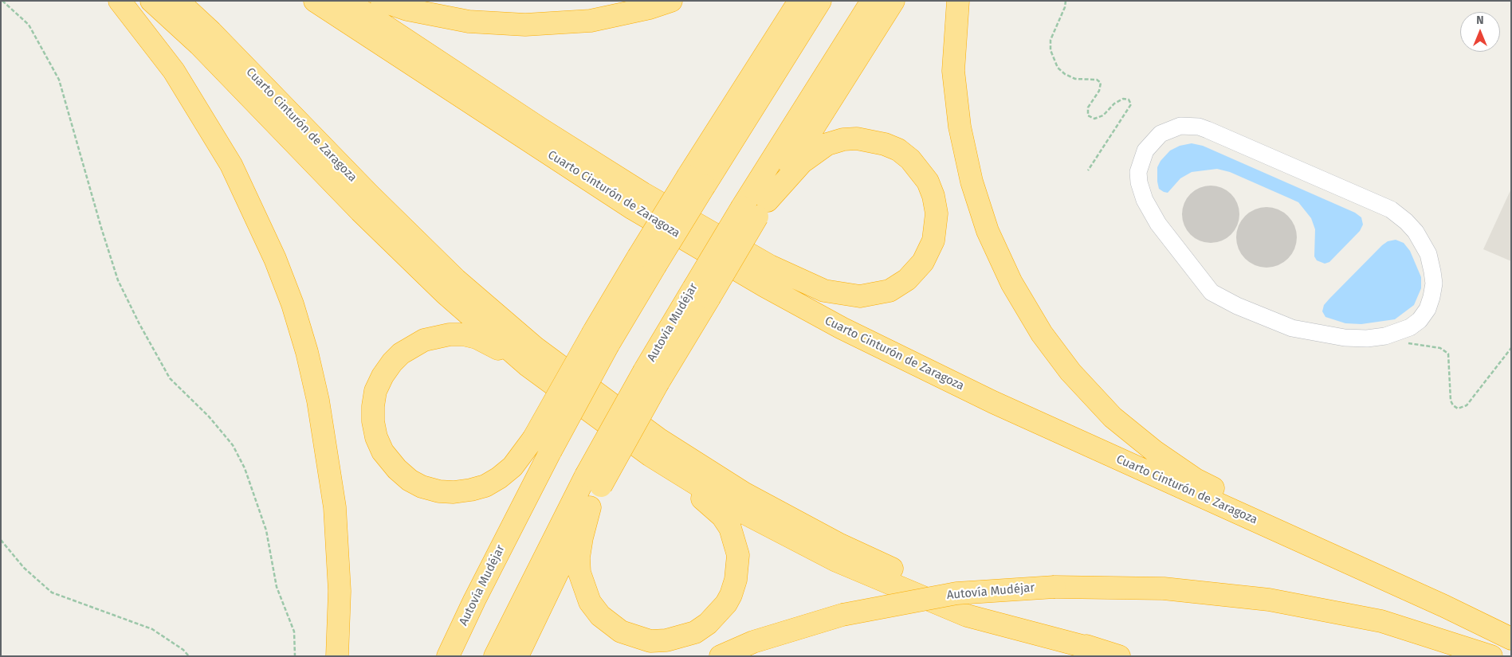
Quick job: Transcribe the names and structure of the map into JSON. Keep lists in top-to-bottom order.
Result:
{
  "streets": {
    "highway": ["Cuarto Cinturón de Zaragoza", "Autovía Mudéjar"]
  },
  "north": "top"
}
